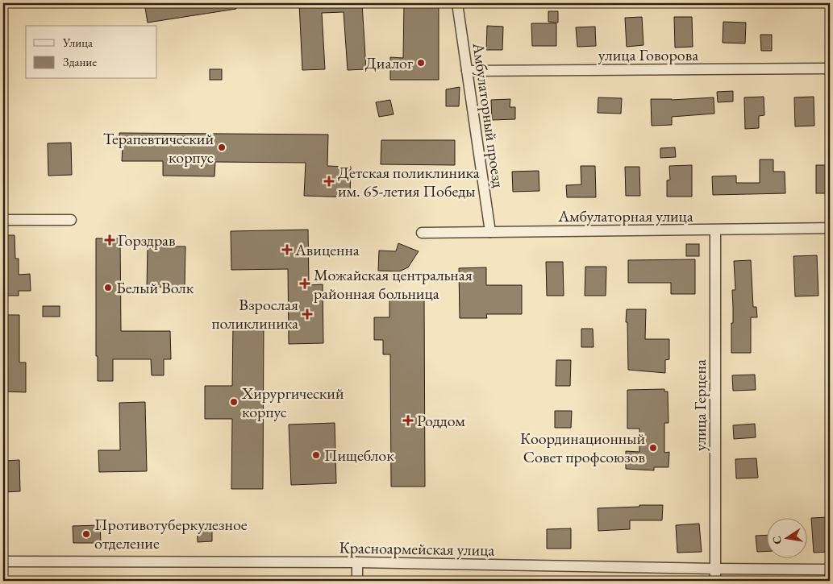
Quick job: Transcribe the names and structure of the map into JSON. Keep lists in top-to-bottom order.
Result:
{
  "streets": {
    "street": [
      "улица Говорова",
      "Амбулаторный проезд",
      "Амбулаторная улица",
      "улица Герцена",
      "Красноармейская улица"
    ]
  },
  "crossings": [
    ["улица Говорова", "Амбулаторный проезд"],
    ["Амбулаторный проезд", "Амбулаторная улица"],
    ["Амбулаторная улица", "улица Герцена"],
    ["улица Герцена", "Красноармейская улица"]
  ],
  "places": {
    "other": [
      "Диалог",
      "Терапевтический корпус",
      "Белый Волк",
      "Хирургический корпус",
      "Координационный Совет профсоюзов",
      "Пищеблок",
      "Противотуберкулезное отделение"
    ],
    "health": [
      "Детская поликлиника им. 65-летия Победы",
      "Горздрав",
      "Авиценна",
      "Можайская центральная районная больница",
      "Взрослая поликлиника",
      "Роддом"
    ]
  },
  "legend": ["Улица", "Здание"],
  "north": "left"
}
